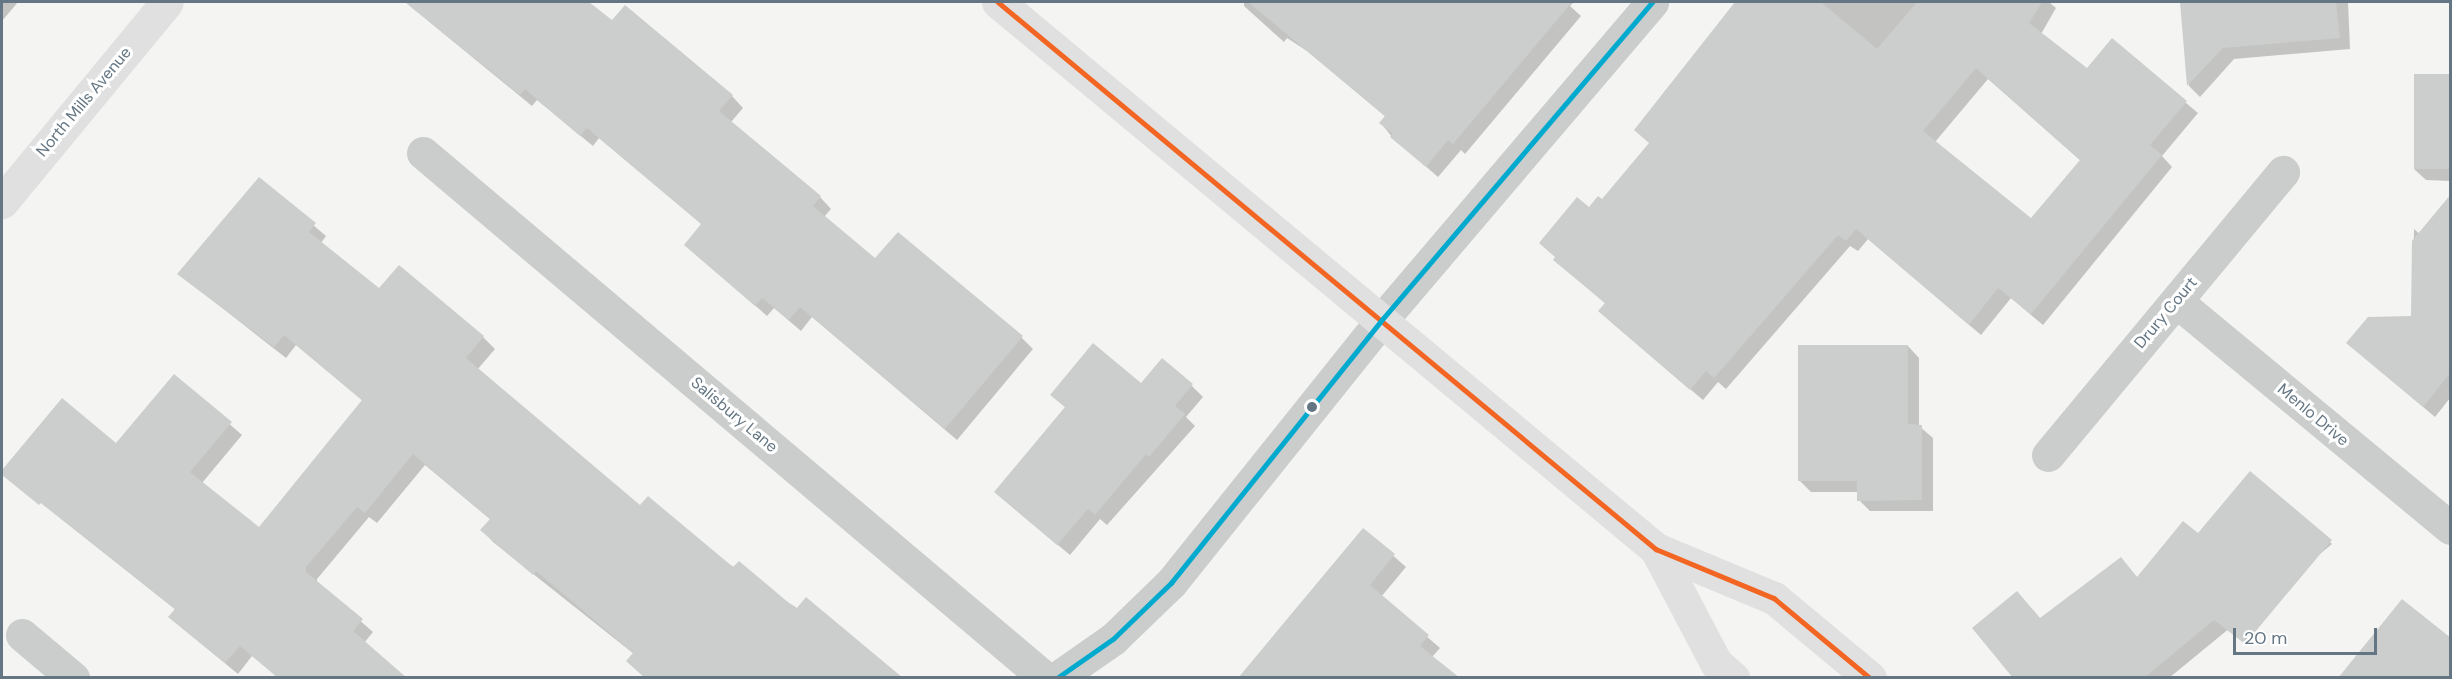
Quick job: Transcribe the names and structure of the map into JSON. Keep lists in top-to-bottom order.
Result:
{
  "streets": {
    "main road": ["North Mills Avenue"],
    "street": ["Drury Court", "Salisbury Lane", "Menlo Drive"]
  },
  "crossings": [
    ["Drury Court", "Menlo Drive"]
  ],
  "scale_bar": "20 m"
}
